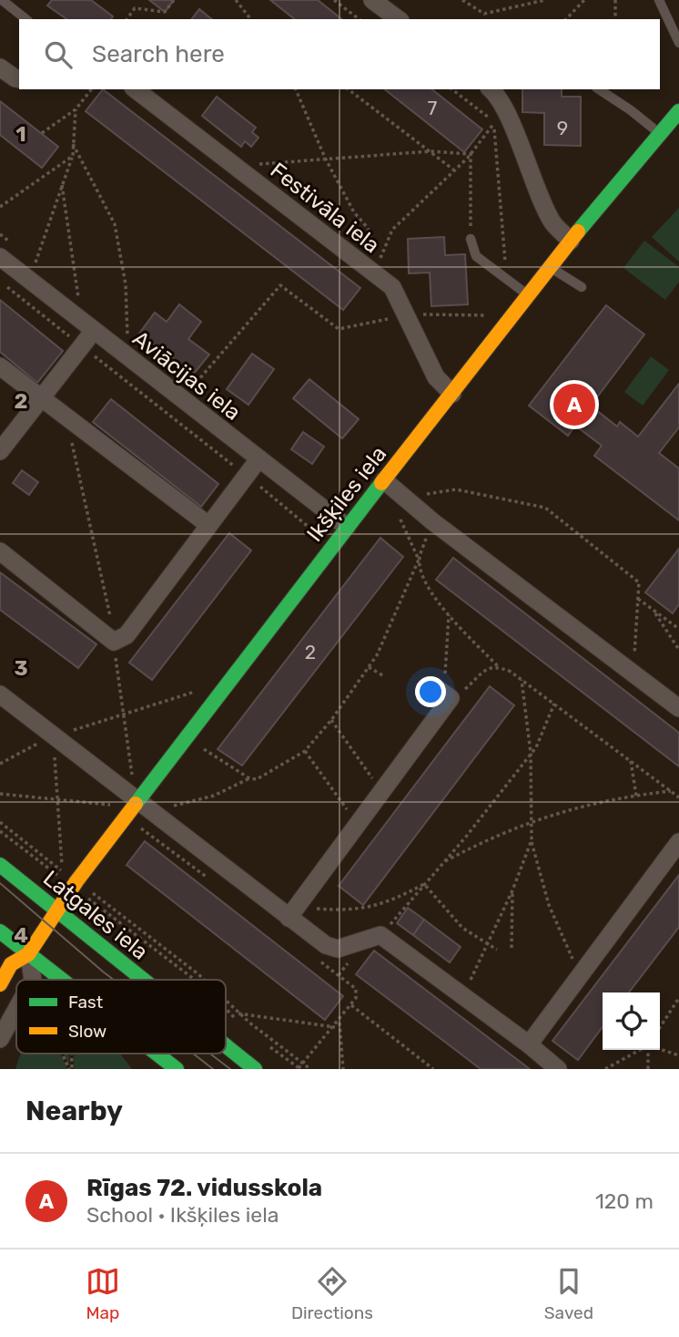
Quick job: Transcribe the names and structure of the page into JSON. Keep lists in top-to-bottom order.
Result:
{
  "streets": {
    "main road": ["Ikšķiles iela", "Latgales iela"],
    "street": ["Festivāla iela", "Aviācijas iela"]
  },
  "crossings": [
    ["Festivāla iela", "Ikšķiles iela"],
    ["Aviācijas iela", "Ikšķiles iela"],
    ["Ikšķiles iela", "Latgales iela"]
  ],
  "house_numbers": ["7", "9", "2"],
  "legend": ["Fast", "Slow"],
  "page": {
    "search": "Search here",
    "pins": "A",
    "heading": "Nearby",
    "list": [
      {
        "mark": "A",
        "name": "Rīgas 72. vidusskola",
        "note": "School · Ikšķiles iela",
        "value": "120 m"
      }
    ],
    "nav": ["Map", "Directions", "Saved"]
  },
  "grid": {
    "rows": [
      "1",
      "2",
      "3",
      "4"
    ]
  }
}
